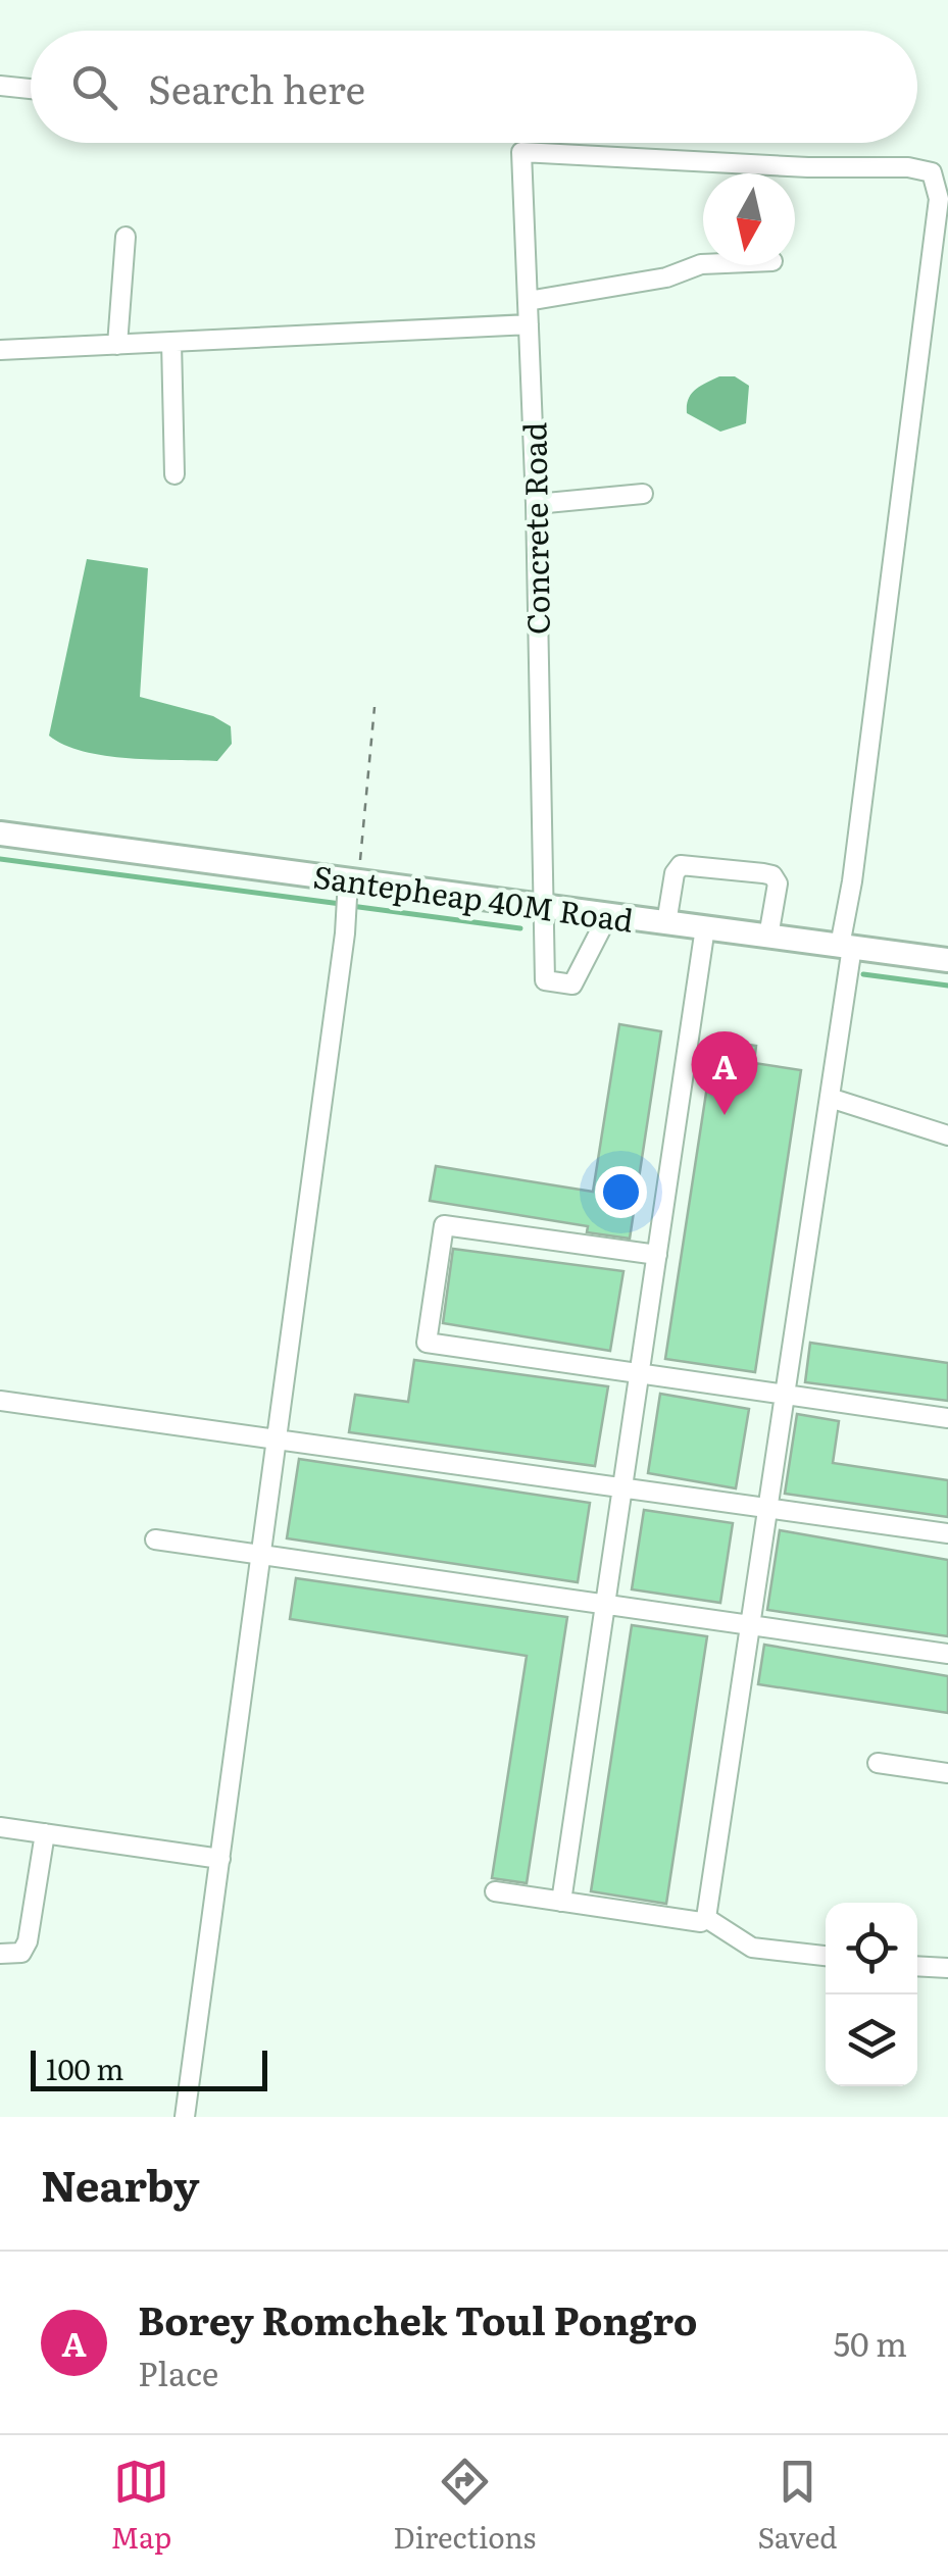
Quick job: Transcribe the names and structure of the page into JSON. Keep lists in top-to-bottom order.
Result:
{
  "streets": {
    "main road": ["Santepheap 40M Road"],
    "street": ["Concrete Road"]
  },
  "crossings": [
    ["Concrete Road", "Santepheap 40M Road"]
  ],
  "scale_bar": "100 m",
  "north": "bottom",
  "page": {
    "search": "Search here",
    "pins": "A",
    "scale": "100 m",
    "heading": "Nearby",
    "list": [
      {
        "mark": "A",
        "name": "Borey Romchek Toul Pongro",
        "note": "Place",
        "value": "50 m"
      }
    ],
    "nav": ["Map", "Directions", "Saved"]
  }
}
